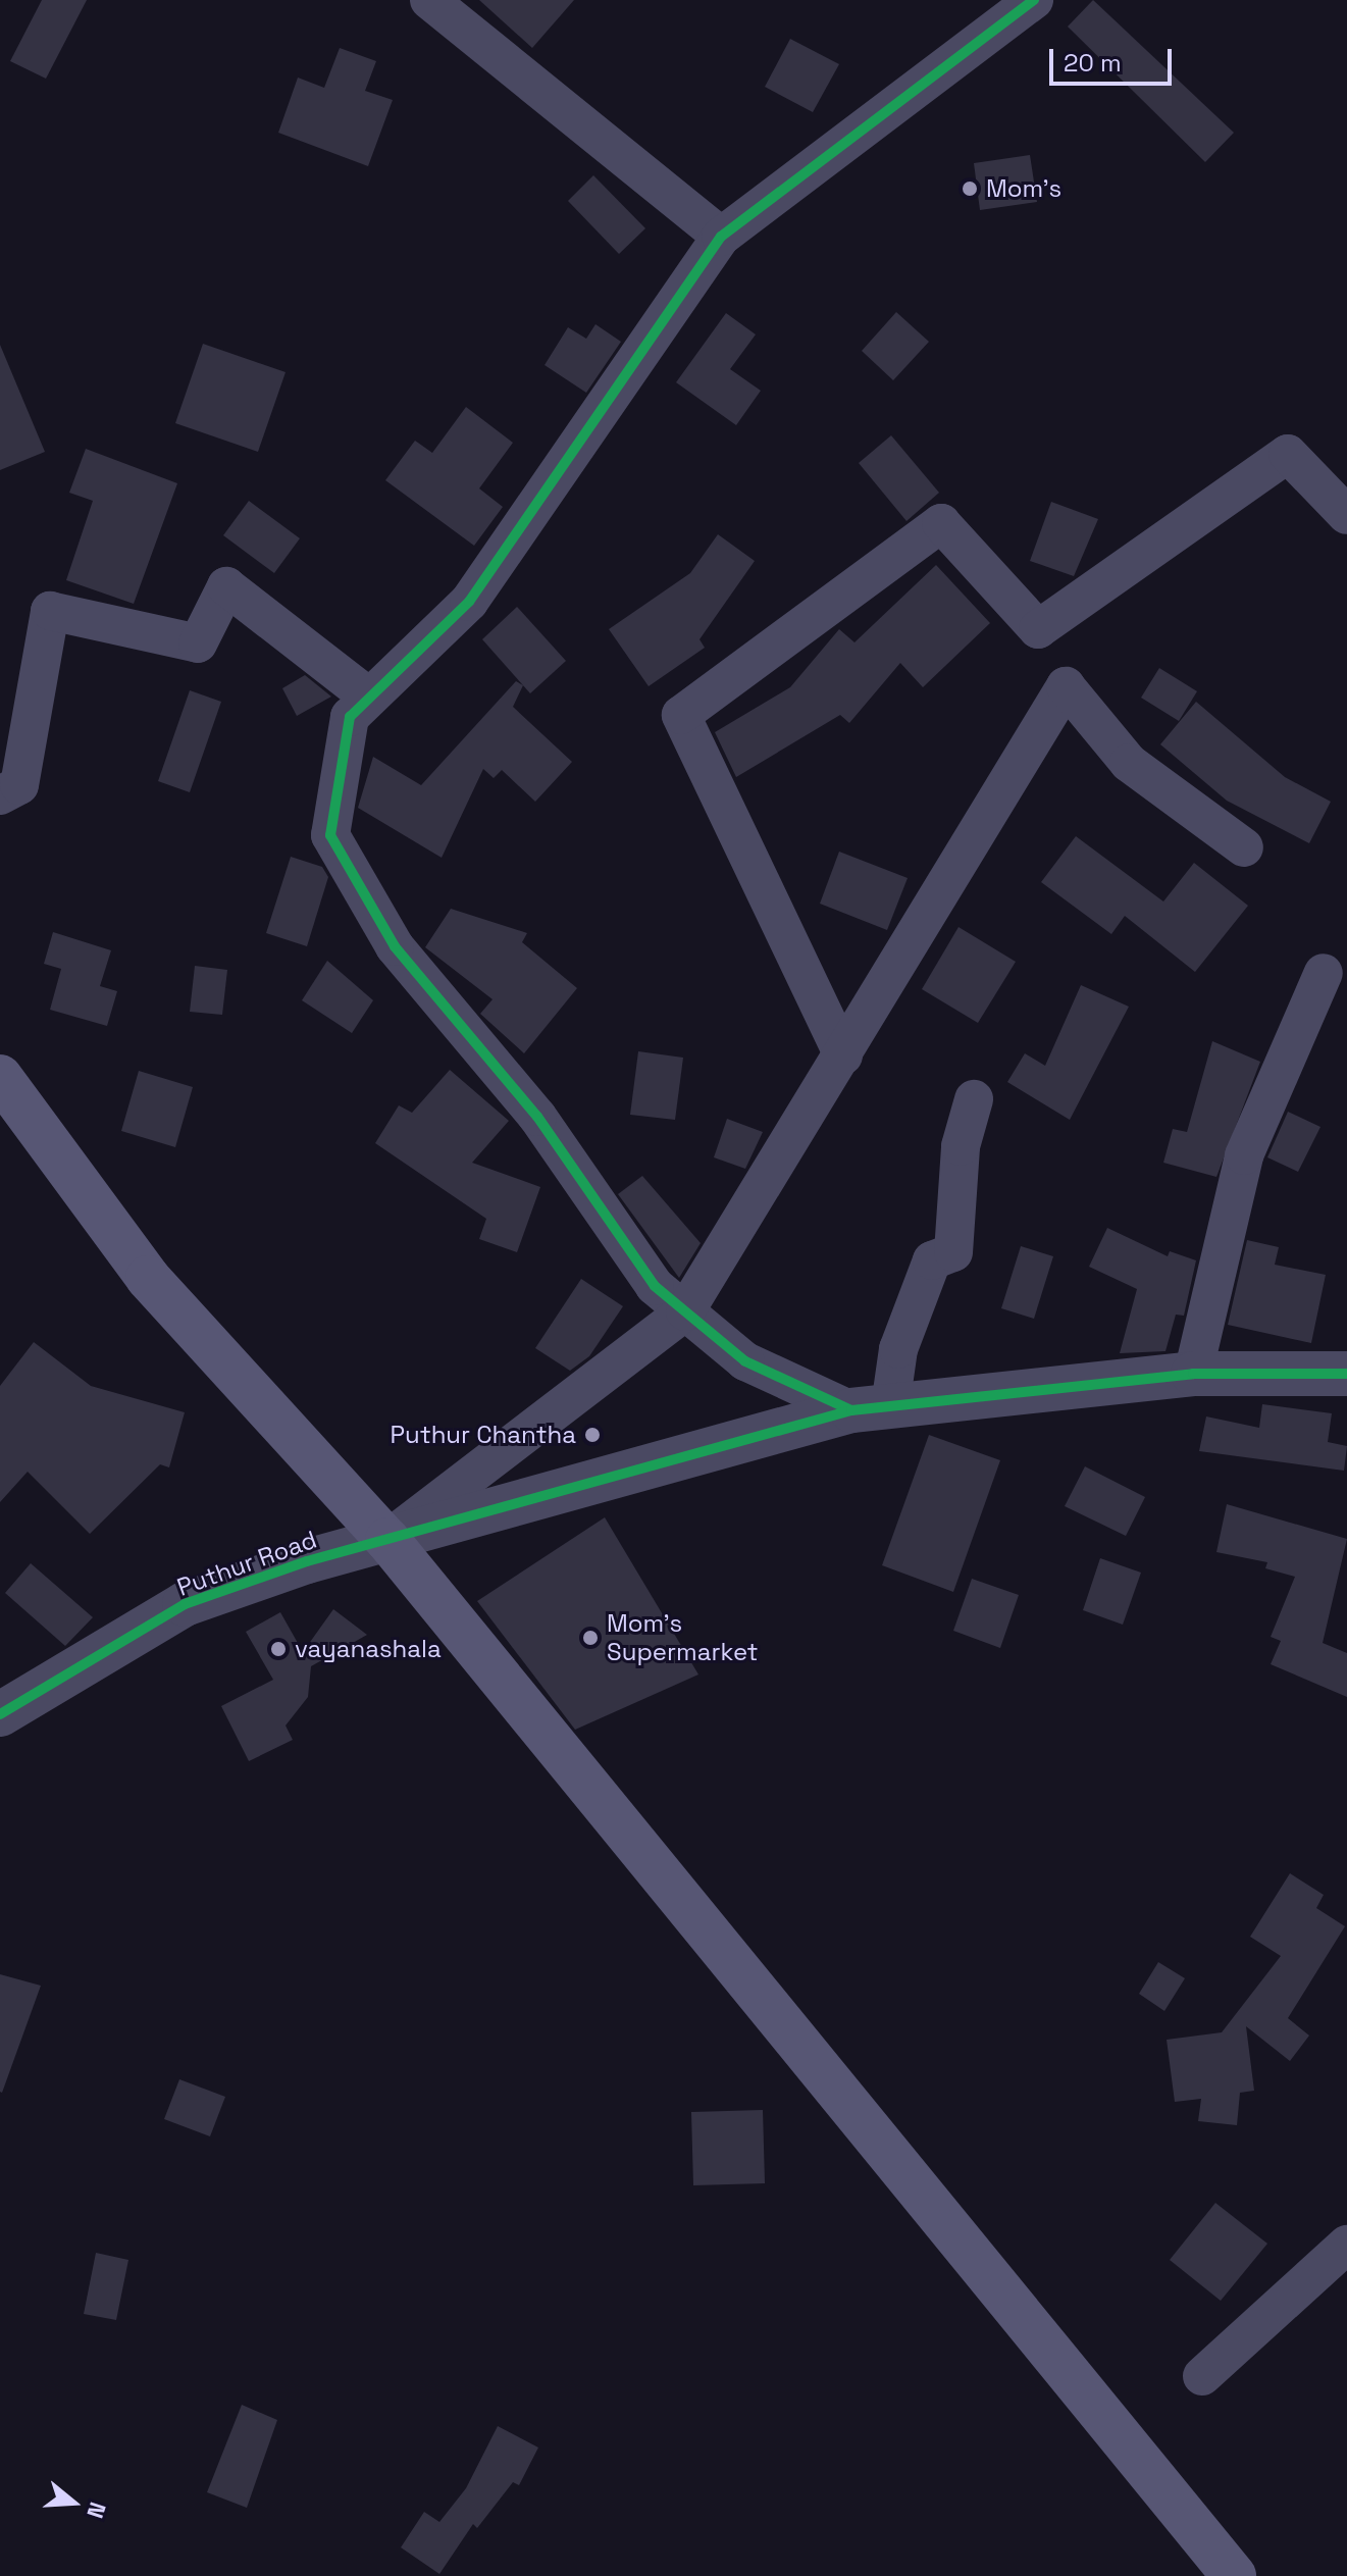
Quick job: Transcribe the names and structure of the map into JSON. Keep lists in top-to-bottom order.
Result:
{
  "streets": {
    "street": ["Puthur Road"]
  },
  "places": [
    "Mom's",
    "Puthur Chantha",
    "Mom's Supermarket",
    "vayanashala"
  ],
  "scale_bar": "20 m",
  "north": "right"
}
